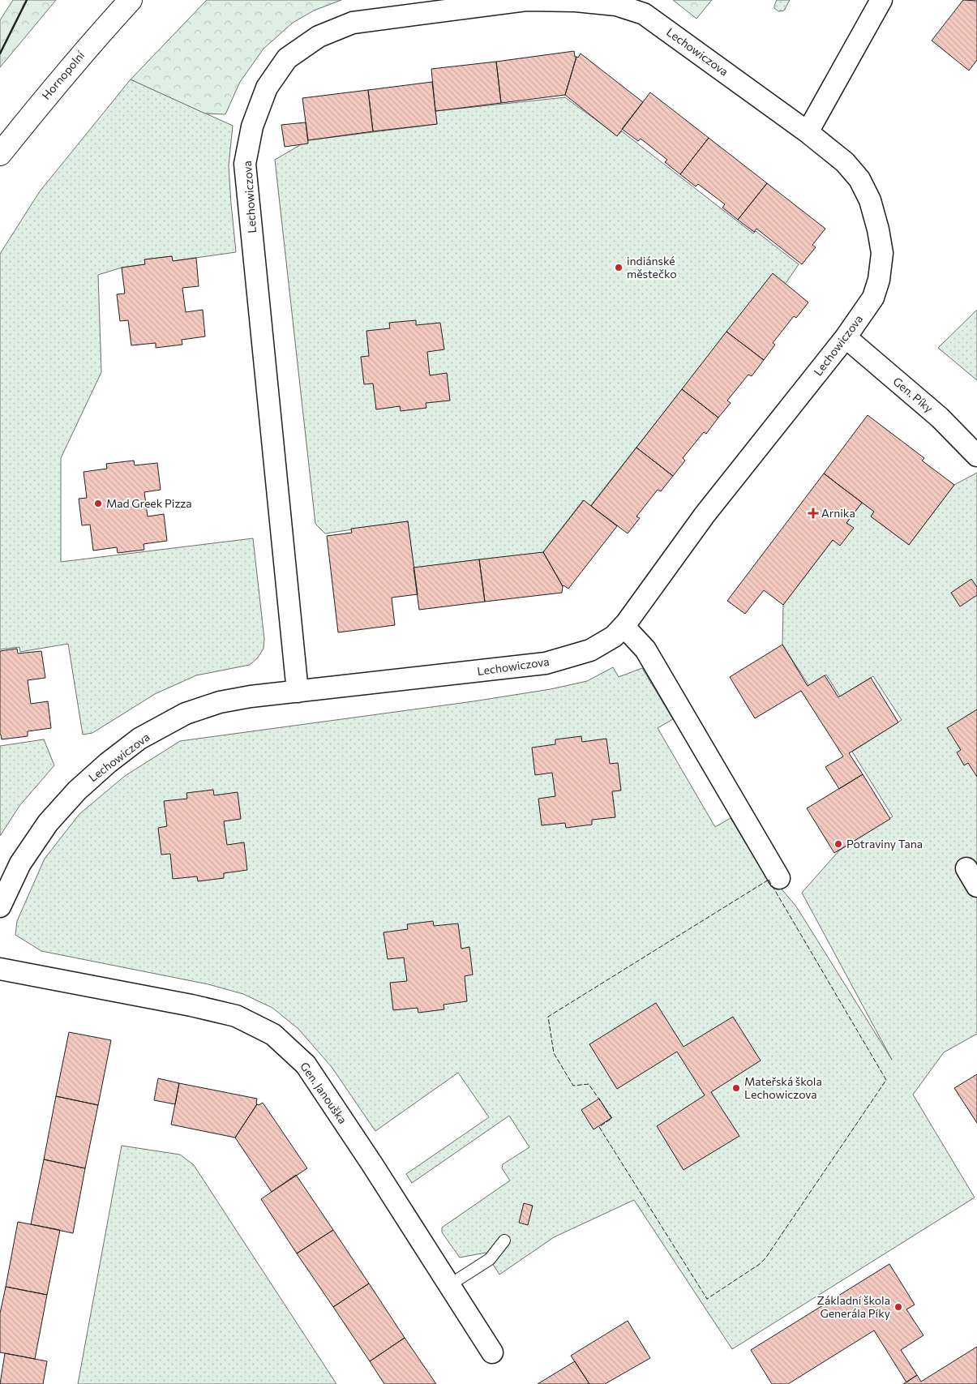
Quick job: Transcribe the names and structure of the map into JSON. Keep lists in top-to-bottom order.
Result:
{
  "streets": {
    "street": [
      "Lechowiczova",
      "Hornopolní",
      "Gen. Píky",
      "Gen. Janouška"
    ]
  },
  "crossings": [
    ["Lechowiczova", "Gen. Píky"]
  ],
  "places": {
    "other": [
      "indiánské městečko",
      "Mad Greek Pizza",
      "Potraviny Tana",
      "Mateřská škola Lechowiczova",
      "Základní škola Generála Píky"
    ],
    "health": ["Arnika"]
  }
}
